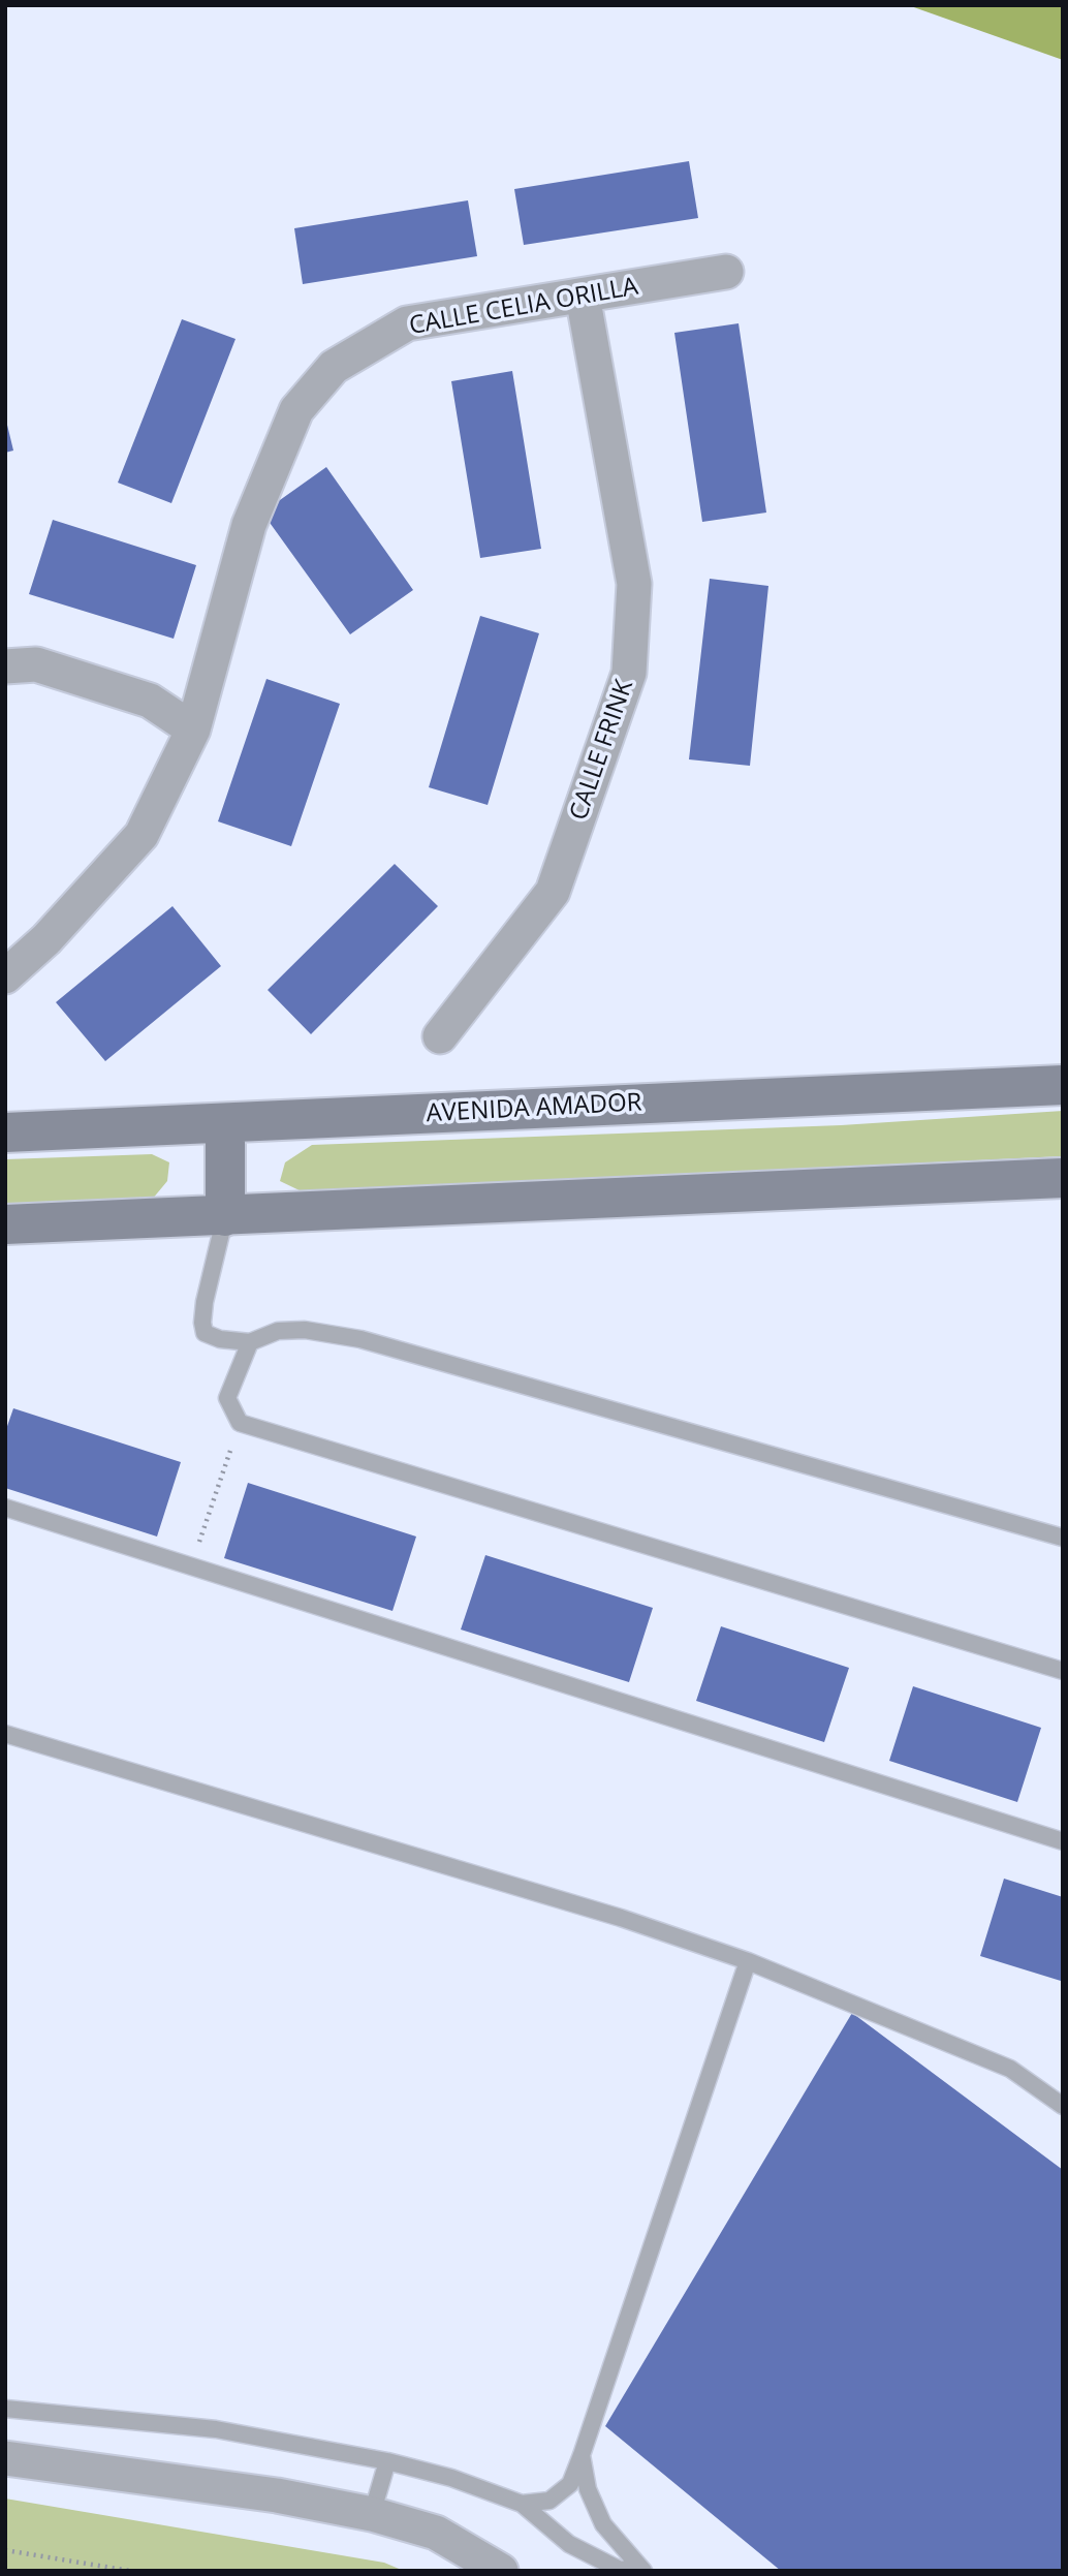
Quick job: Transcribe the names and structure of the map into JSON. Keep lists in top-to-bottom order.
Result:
{
  "streets": {
    "main road": ["AVENIDA AMADOR"],
    "street": ["CALLE CELIA ORILLA", "CALLE FRINK"]
  },
  "crossings": [
    ["CALLE CELIA ORILLA", "CALLE FRINK"]
  ]
}
